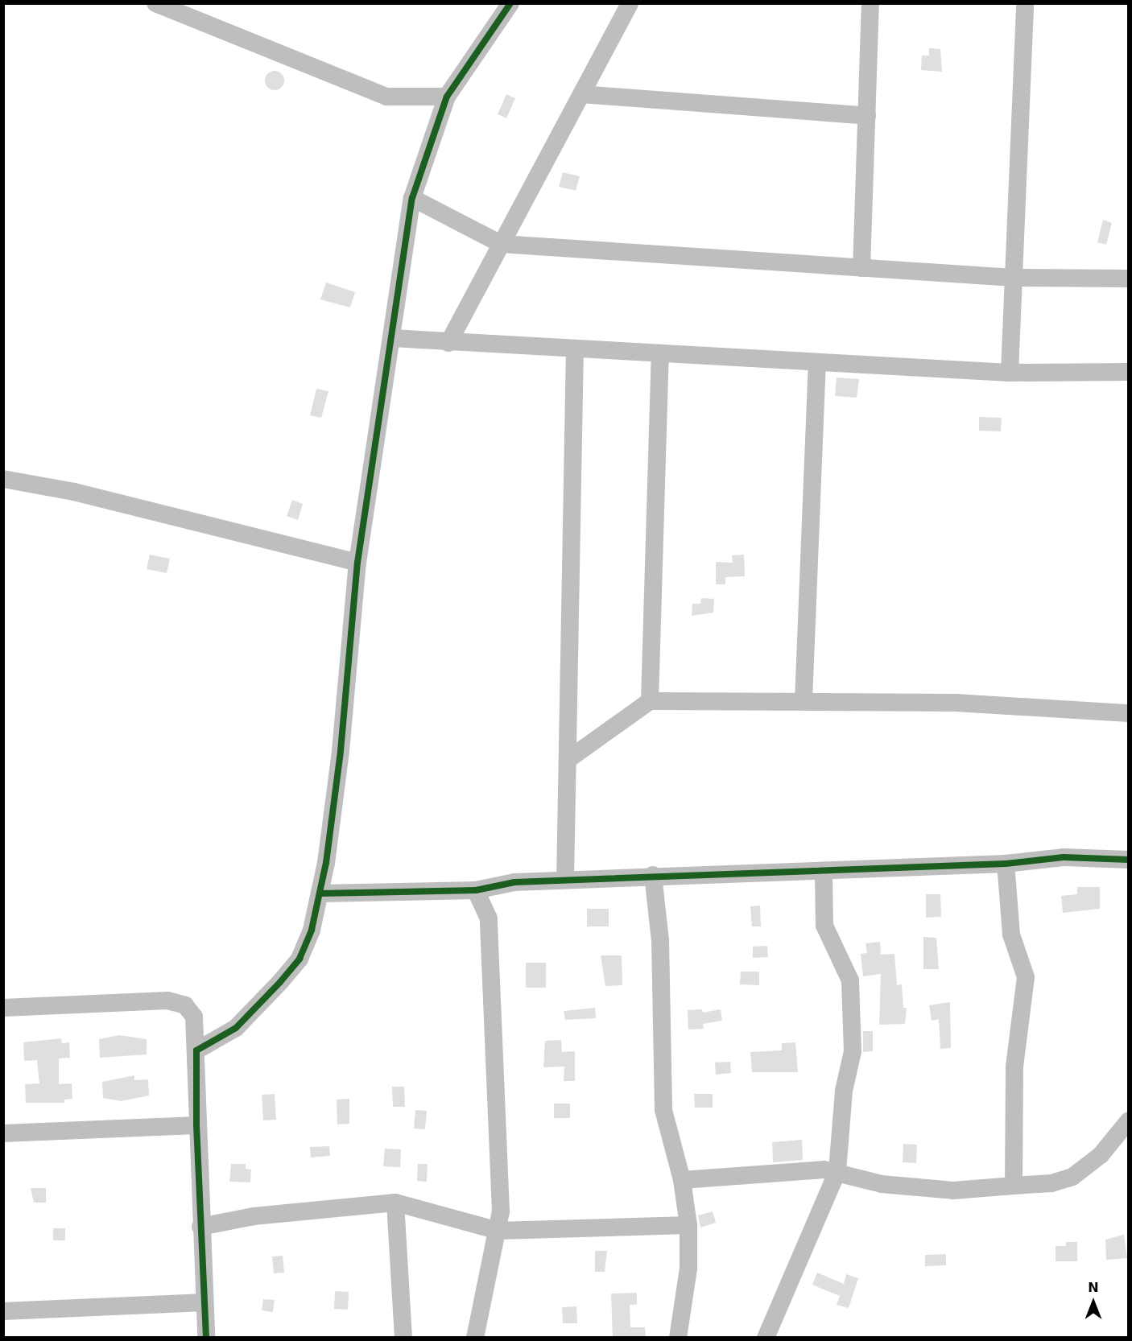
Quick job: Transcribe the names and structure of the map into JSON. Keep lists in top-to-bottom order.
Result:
{
  "north": "top"
}
